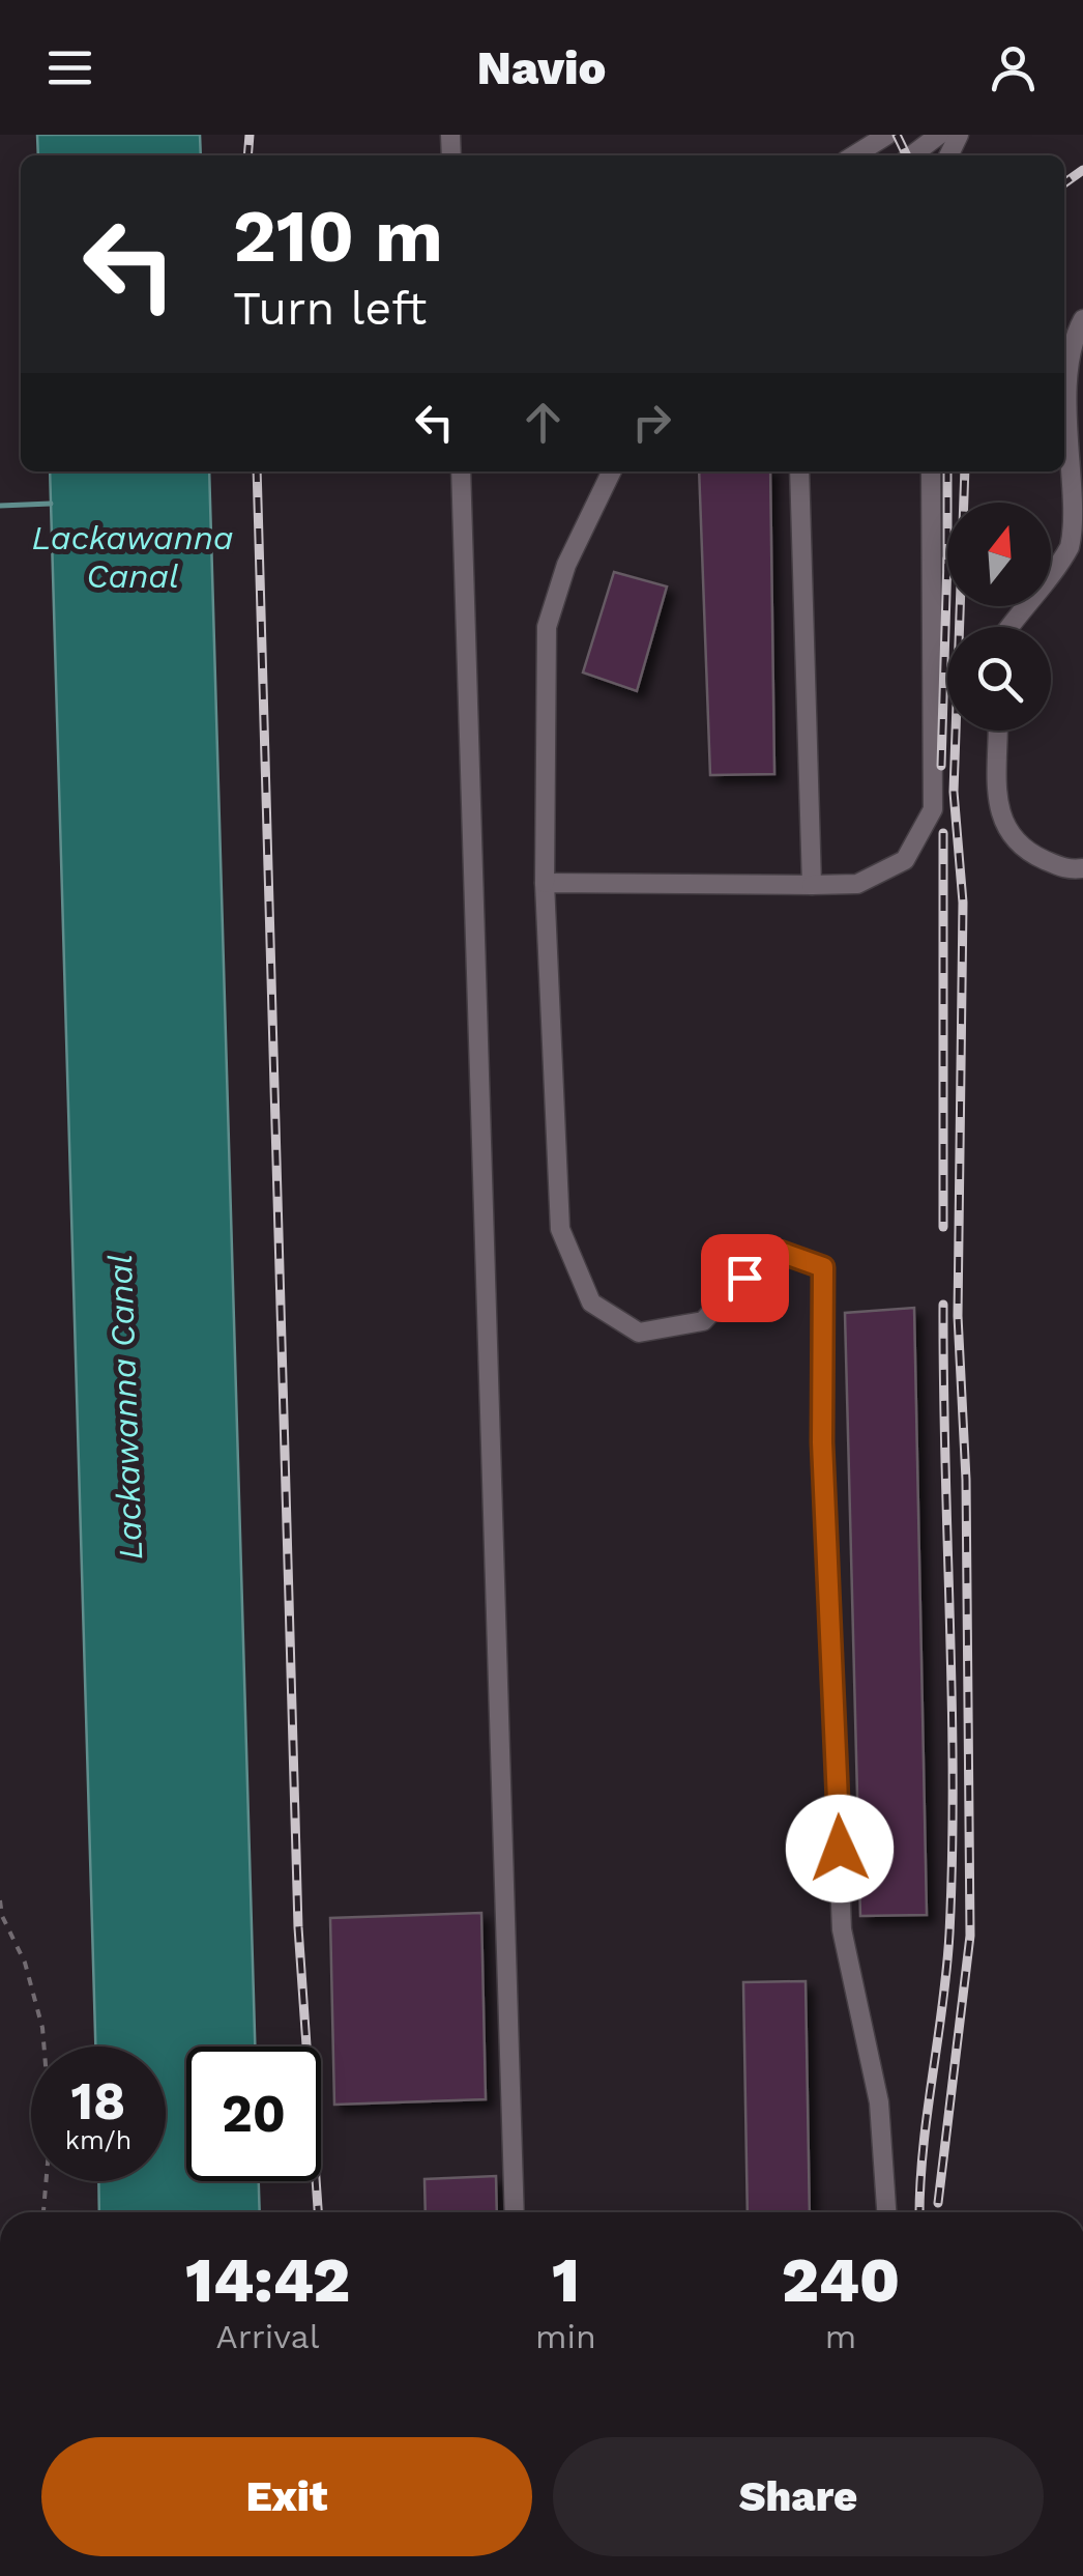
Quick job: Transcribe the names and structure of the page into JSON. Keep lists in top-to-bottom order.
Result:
{
  "water": ["Lackawanna Canal"],
  "north": "top",
  "page": {
    "header": "Navio",
    "turn": ["210 m", "Turn left"],
    "speed": "18 km/h",
    "limit": "20",
    "eta": [
      "14:42",
      "Arrival",
      "1",
      "min",
      "240",
      "m"
    ],
    "buttons": ["Exit", "Share"]
  }
}
